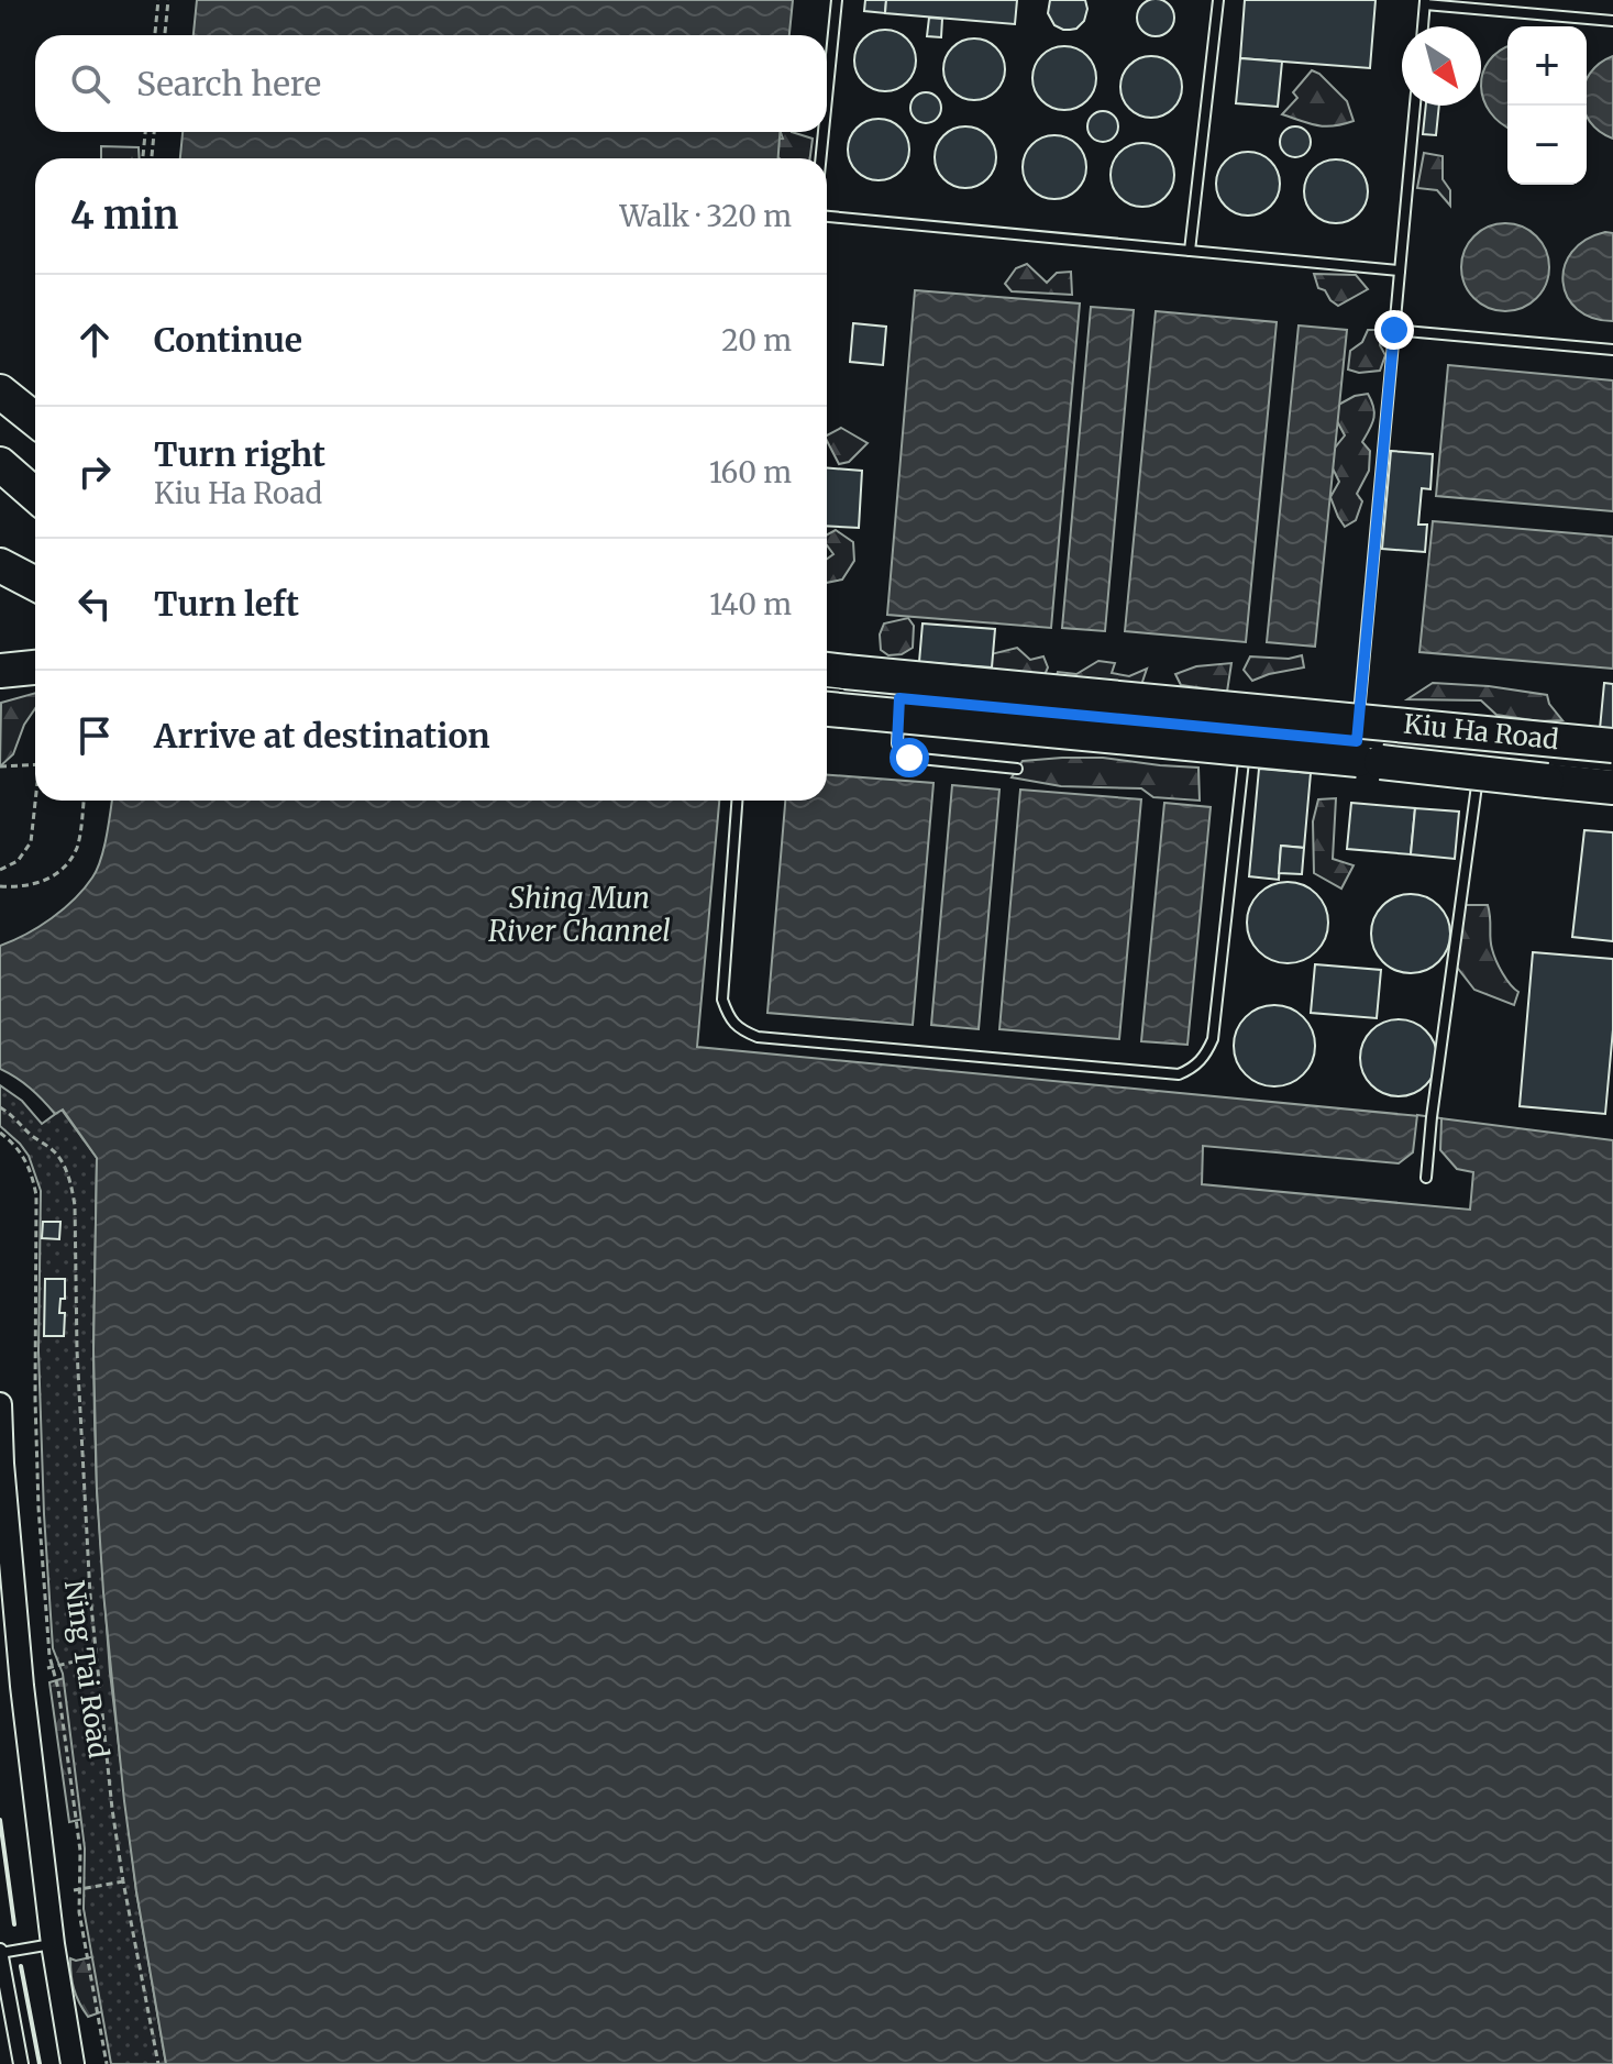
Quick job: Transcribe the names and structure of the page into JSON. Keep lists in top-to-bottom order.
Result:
{
  "streets": {
    "lane": ["Kiu Ha Road"],
    "path": ["Ning Tai Road"]
  },
  "water": ["Shing Mun River Channel"],
  "north": "bottom right",
  "page": {
    "map_buttons": ["+", "−"],
    "search": "Search here",
    "heading": ["4 min", "Walk · 320 m"],
    "list": [
      ["Continue", "20 m"],
      ["Turn right", "Kiu Ha Road", "160 m"],
      ["Turn left", "140 m"],
      "Arrive at destination"
    ]
  }
}
